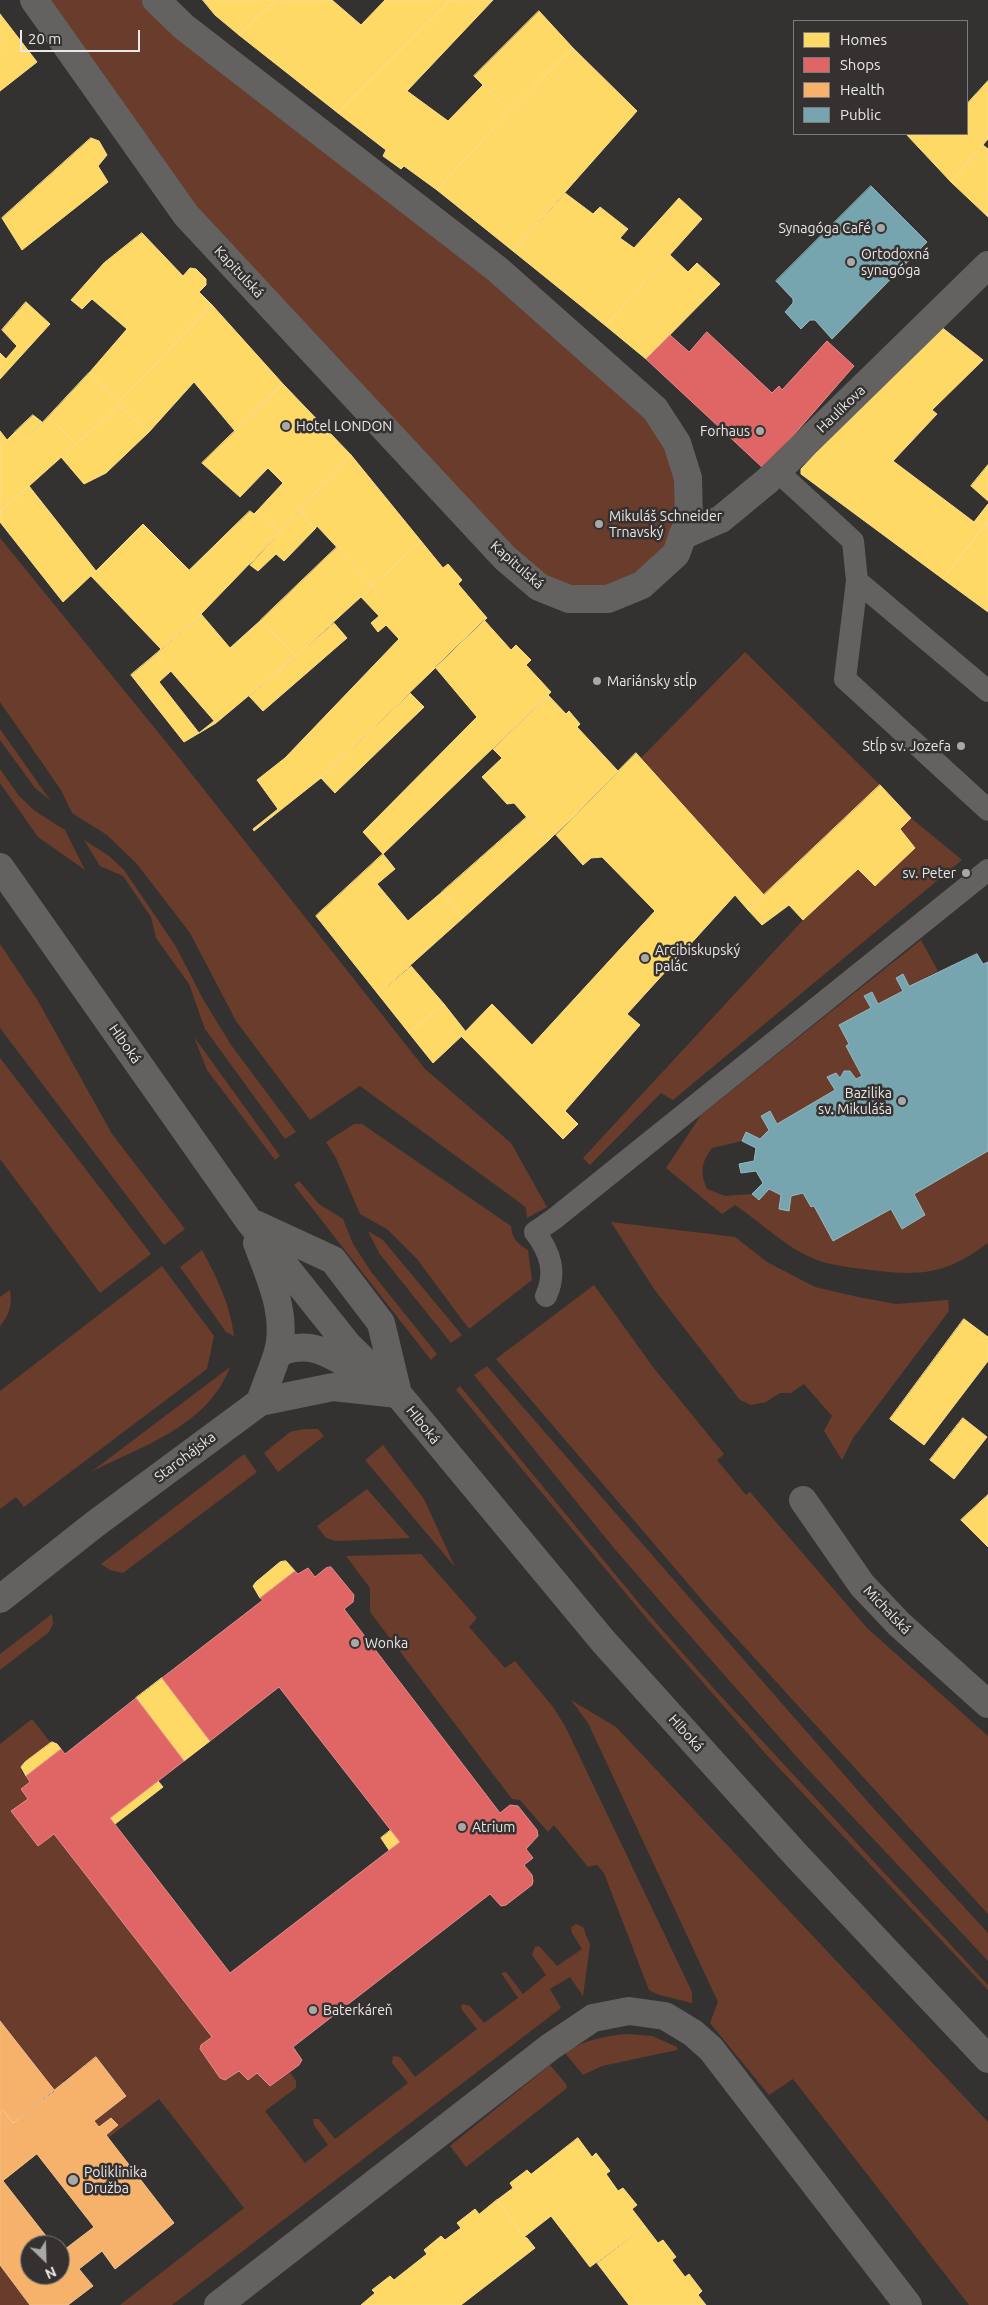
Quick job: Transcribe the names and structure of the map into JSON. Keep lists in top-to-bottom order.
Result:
{
  "streets": {
    "street": [
      "Kapitulská",
      "Haulíkova",
      "Hlboká",
      "Starohájska",
      "Michalská"
    ]
  },
  "crossings": [
    ["Kapitulská", "Haulíkova"],
    ["Hlboká", "Starohájska"]
  ],
  "places": [
    "Synagóga Café",
    "Ortodoxná synagóga",
    "Hotel LONDON",
    "Forhaus",
    "Mikuláš Schneider Trnavský",
    "Mariánsky stĺp",
    "Stĺp sv. Jozefa",
    "sv. Peter",
    "Arcibiskupský palác",
    "Bazilika sv. Mikuláša",
    "Wonka",
    "Atrium",
    "Baterkáreň",
    "Poliklinika Družba"
  ],
  "legend": [
    "Homes",
    "Shops",
    "Health",
    "Public"
  ],
  "scale_bar": "20 m",
  "north": "bottom right"
}
